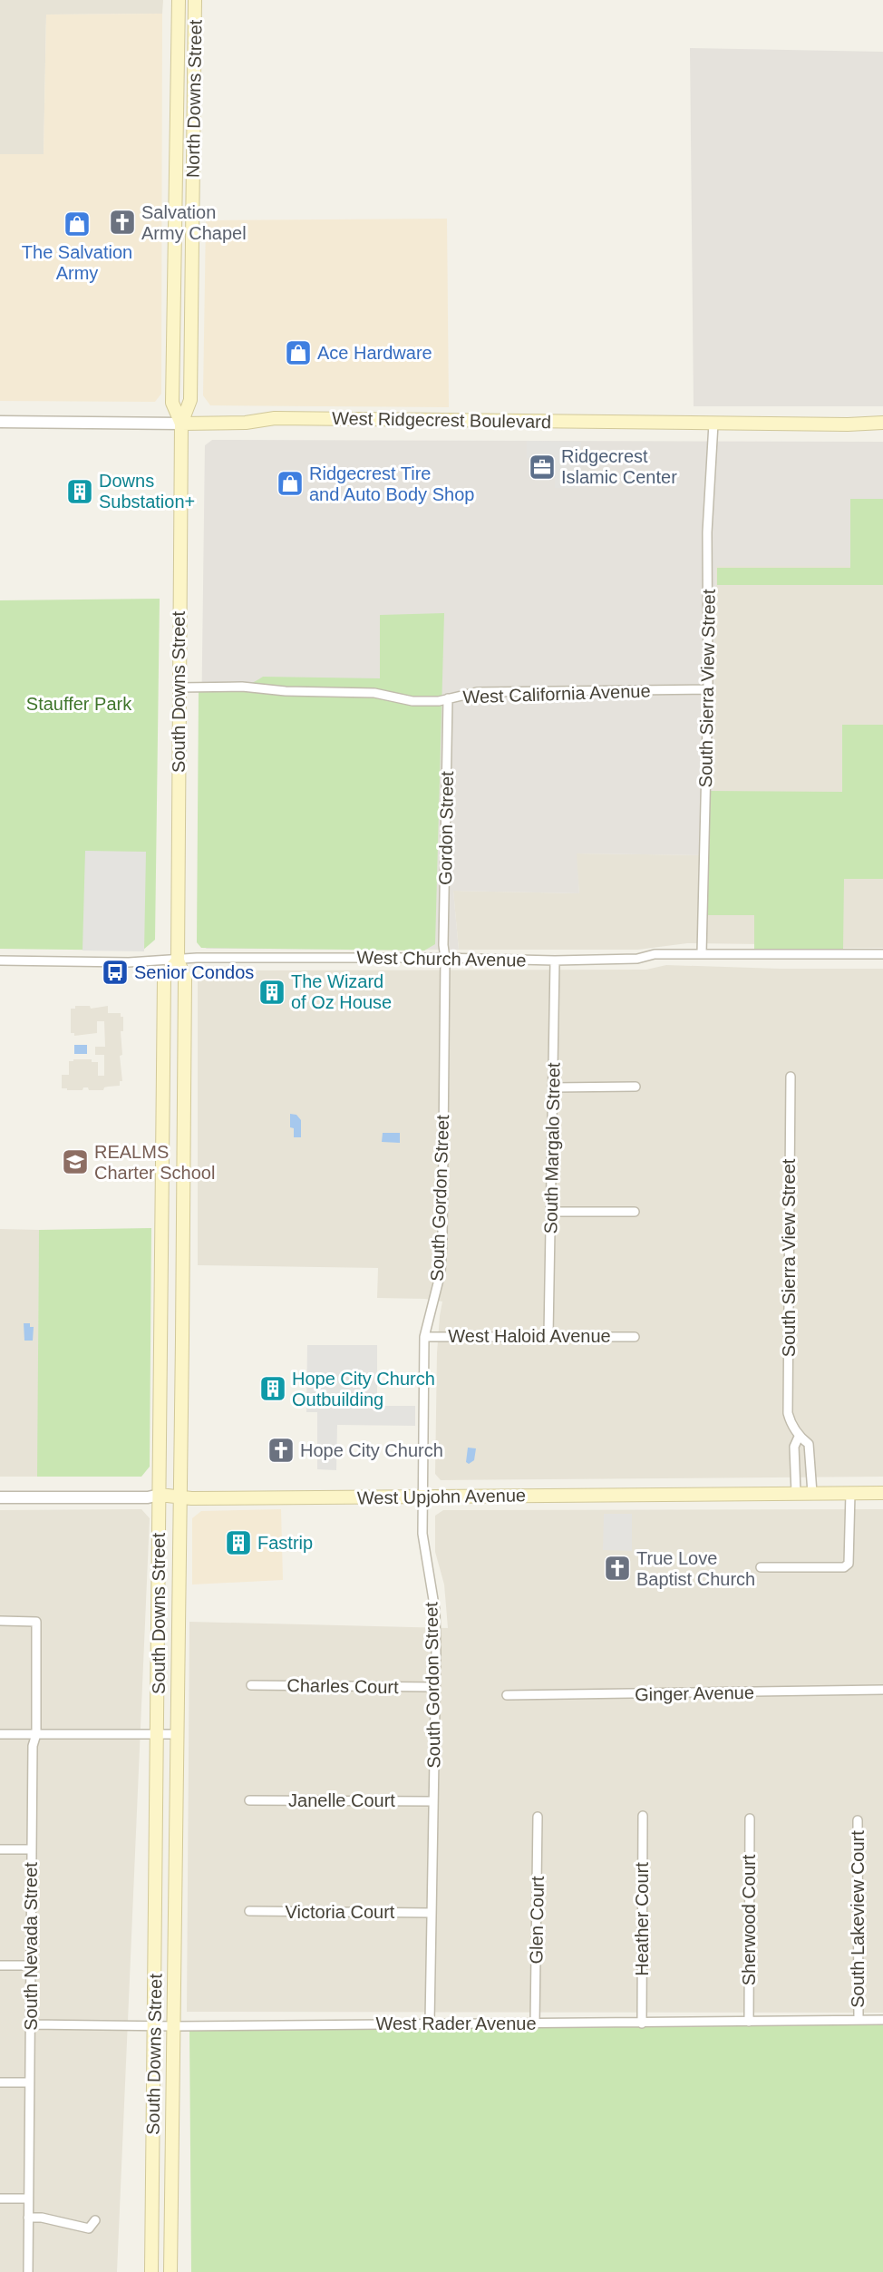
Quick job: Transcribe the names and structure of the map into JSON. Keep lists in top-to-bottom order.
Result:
{
  "streets": {
    "main road": [
      "North Downs Street",
      "West Ridgecrest Boulevard",
      "South Downs Street",
      "West Upjohn Avenue"
    ],
    "street": [
      "South Sierra View Street",
      "West California Avenue",
      "Gordon Street",
      "West Church Avenue",
      "South Margalo Street",
      "South Gordon Street",
      "West Haloid Avenue",
      "Charles Court",
      "Ginger Avenue",
      "Janelle Court",
      "Victoria Court",
      "Heather Court",
      "South Lakeview Court",
      "Glen Court",
      "Sherwood Court",
      "South Nevada Street",
      "West Rader Avenue"
    ]
  },
  "crossings": [
    ["North Downs Street", "West Ridgecrest Boulevard"],
    ["North Downs Street", "South Downs Street"],
    ["West Ridgecrest Boulevard", "South Sierra View Street"],
    ["West Ridgecrest Boulevard", "South Downs Street"],
    ["South Sierra View Street", "West California Avenue"],
    ["South Sierra View Street", "West Church Avenue"],
    ["South Sierra View Street", "West Upjohn Avenue"],
    ["South Downs Street", "West California Avenue"],
    ["South Downs Street", "West Church Avenue"],
    ["South Downs Street", "West Upjohn Avenue"],
    ["South Downs Street", "West Rader Avenue"],
    ["West California Avenue", "Gordon Street"],
    ["Gordon Street", "West Church Avenue"],
    ["Gordon Street", "South Gordon Street"],
    ["West Church Avenue", "South Margalo Street"],
    ["West Church Avenue", "South Gordon Street"],
    ["South Margalo Street", "West Haloid Avenue"],
    ["South Gordon Street", "West Haloid Avenue"],
    ["South Gordon Street", "West Upjohn Avenue"],
    ["South Gordon Street", "Charles Court"],
    ["South Gordon Street", "Janelle Court"],
    ["South Gordon Street", "Victoria Court"],
    ["South Gordon Street", "West Rader Avenue"],
    ["Heather Court", "West Rader Avenue"],
    ["South Lakeview Court", "West Rader Avenue"],
    ["Glen Court", "West Rader Avenue"],
    ["Sherwood Court", "West Rader Avenue"],
    ["South Nevada Street", "West Rader Avenue"]
  ],
  "parks": ["Stauffer Park"],
  "places": {
    "church": ["Salvation Army Chapel", "Hope City Church", "True Love Baptist Church"],
    "shop": ["The Salvation Army", "Ace Hardware", "Ridgecrest Tire and Auto Body Shop"],
    "office": ["Ridgecrest Islamic Center"],
    "building": [
      "Downs Substation+",
      "The Wizard of Oz House",
      "Hope City Church Outbuilding",
      "Fastrip"
    ],
    "bus stop": ["Senior Condos"],
    "school or university": ["REALMS Charter School"]
  }
}
